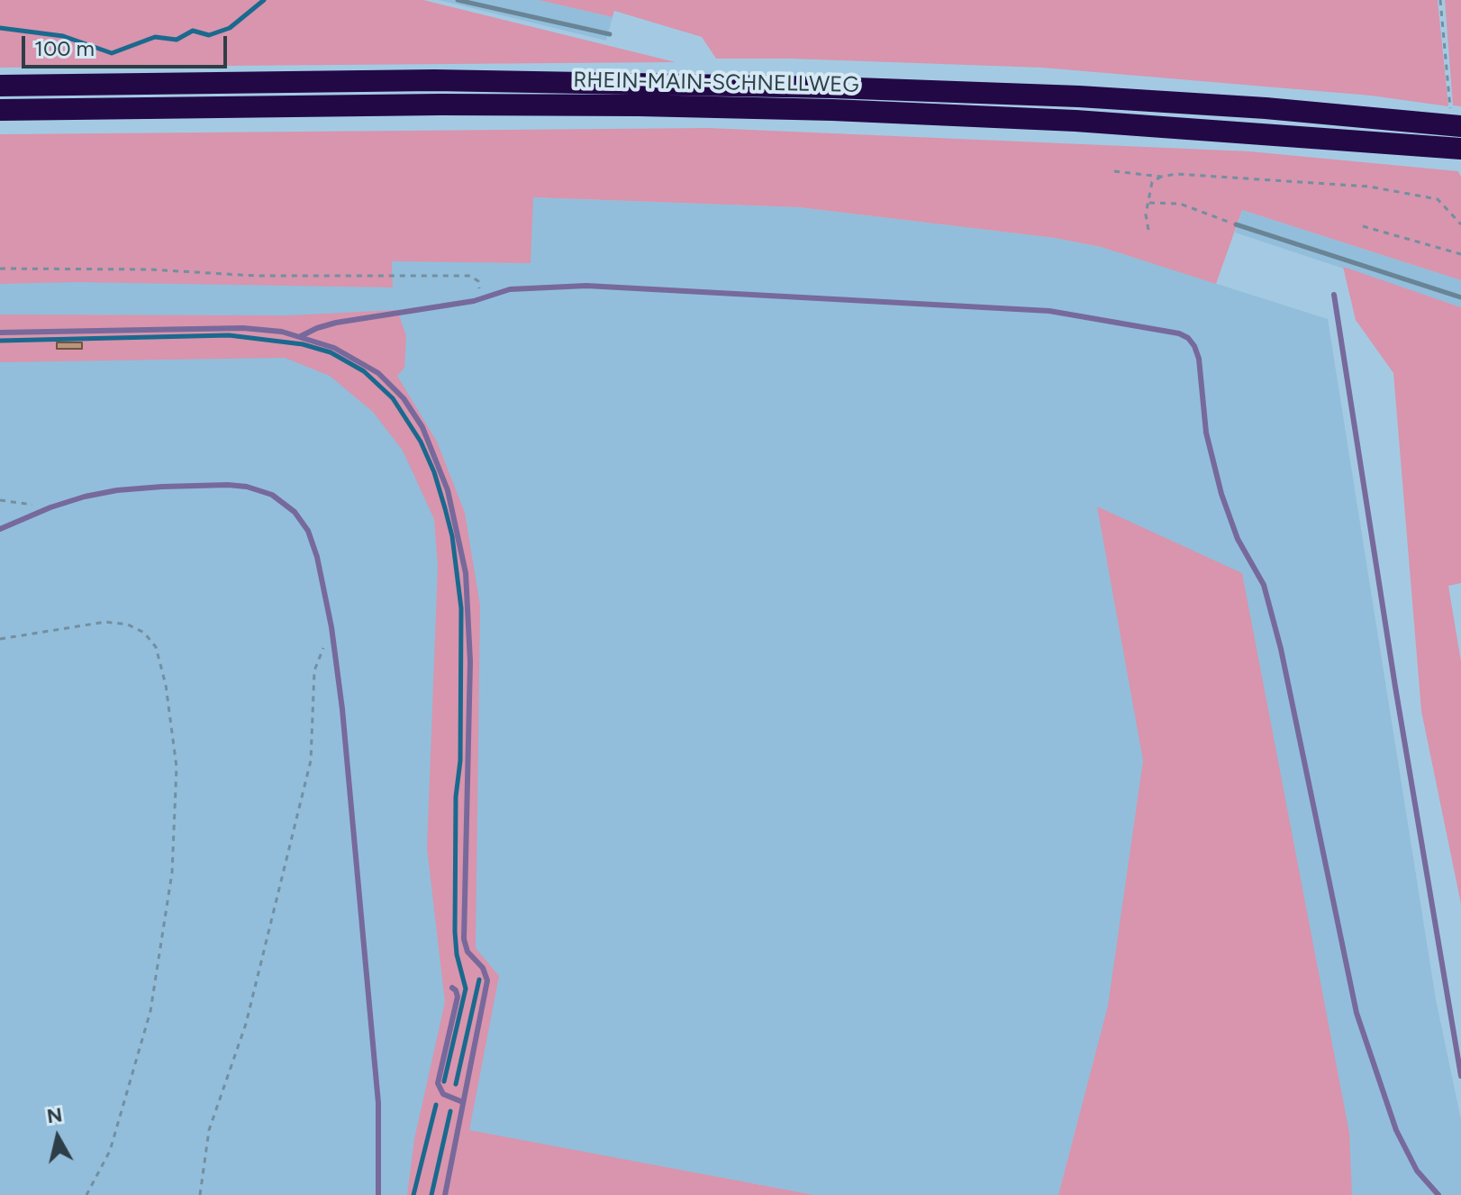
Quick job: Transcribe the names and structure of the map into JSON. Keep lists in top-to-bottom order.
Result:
{
  "streets": {
    "highway": ["RHEIN-MAIN-SCHNELLWEG"]
  },
  "scale_bar": "100 m",
  "north": "top"
}
